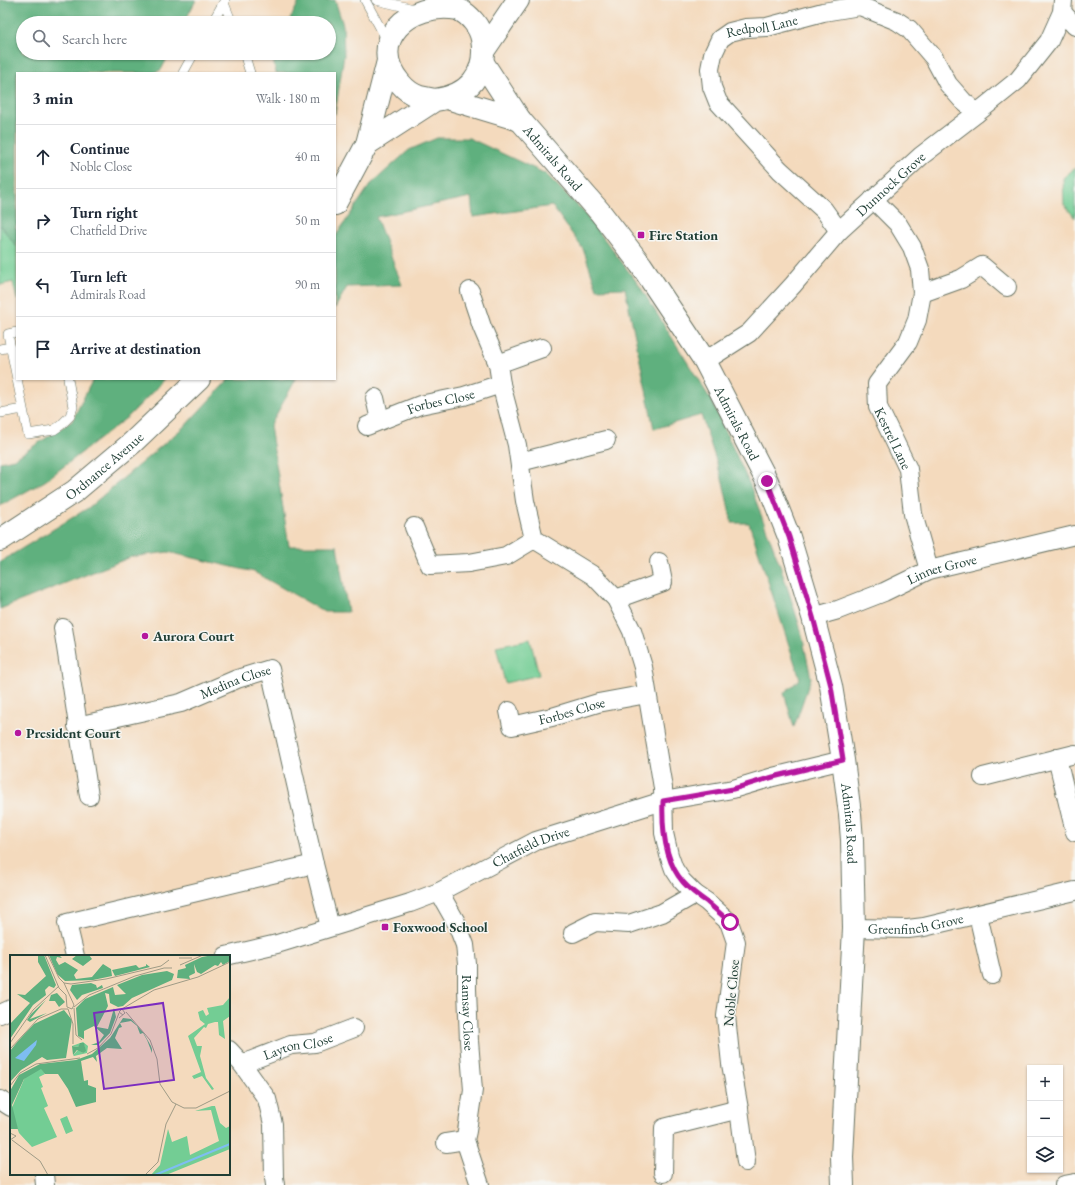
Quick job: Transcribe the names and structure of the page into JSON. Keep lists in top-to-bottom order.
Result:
{
  "streets": {
    "street": [
      "Redpoll Lane",
      "Admirals Road",
      "Dunnock Grove",
      "Forbes Close",
      "Kestrel Lane",
      "Ordnance Avenue",
      "Linnet Grove",
      "Medina Close",
      "Chatfield Drive",
      "Greenfinch Grove",
      "Noble Close",
      "Ramsay Close",
      "Layton Close"
    ]
  },
  "crossings": [
    ["Redpoll Lane", "Dunnock Grove"],
    ["Admirals Road", "Dunnock Grove"],
    ["Admirals Road", "Linnet Grove"],
    ["Admirals Road", "Chatfield Drive"],
    ["Admirals Road", "Greenfinch Grove"],
    ["Dunnock Grove", "Kestrel Lane"],
    ["Kestrel Lane", "Linnet Grove"],
    ["Medina Close", "Chatfield Drive"],
    ["Chatfield Drive", "Noble Close"],
    ["Chatfield Drive", "Ramsay Close"]
  ],
  "places": {
    "transit": ["Fire Station", "Foxwood School"],
    "other": ["Aurora Court", "President Court"]
  },
  "page": {
    "search": "Search here",
    "heading": ["3 min", "Walk · 180 m"],
    "list": [
      ["Continue", "Noble Close", "40 m"],
      ["Turn right", "Chatfield Drive", "50 m"],
      ["Turn left", "Admirals Road", "90 m"],
      "Arrive at destination"
    ],
    "map_buttons": ["+", "−"]
  }
}
